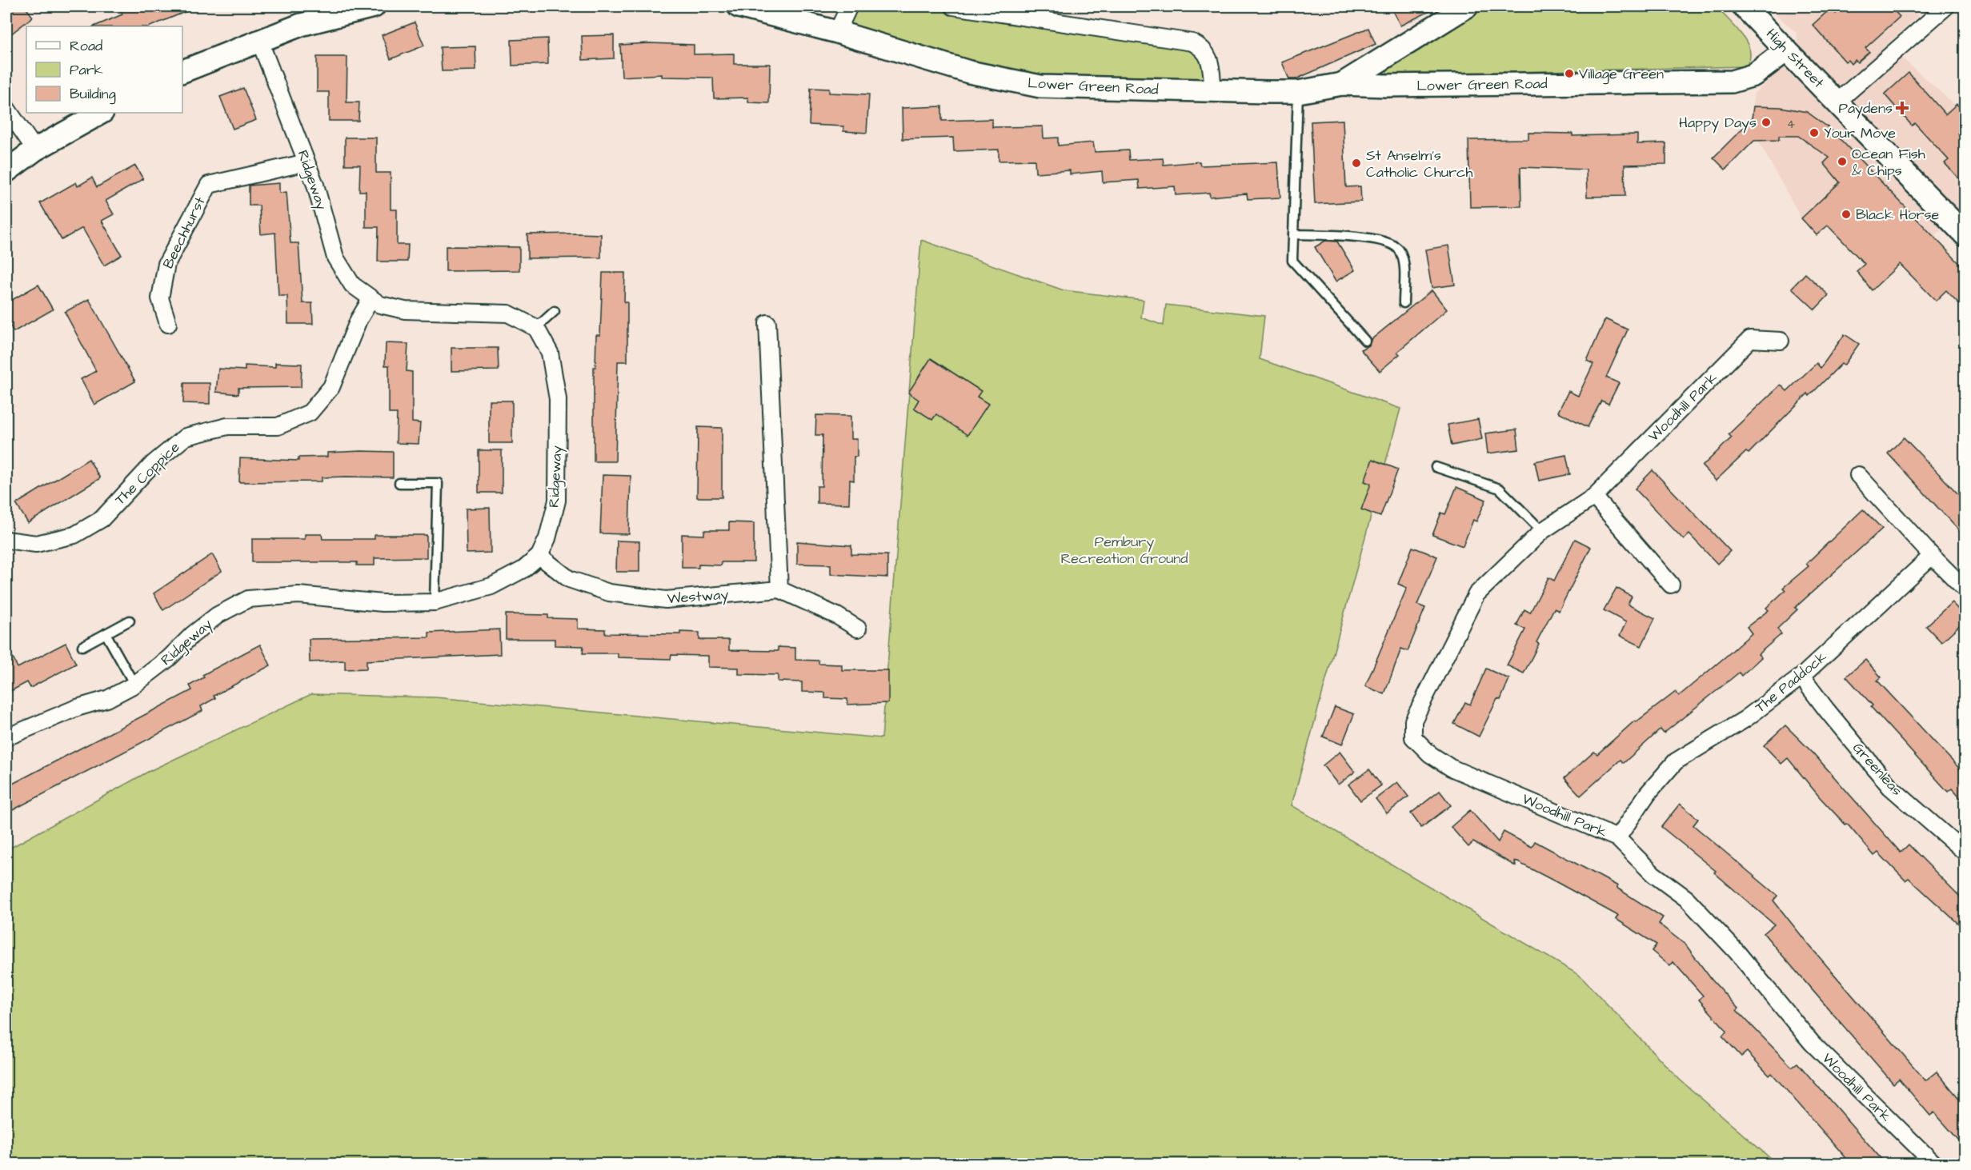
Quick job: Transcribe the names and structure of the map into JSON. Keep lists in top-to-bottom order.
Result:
{
  "streets": {
    "street": [
      "High Street",
      "Lower Green Road",
      "Ridgeway",
      "Beechhurst",
      "Woodhill Park",
      "The Coppice",
      "Westway",
      "The Paddock",
      "Greenleas"
    ]
  },
  "crossings": [
    ["High Street", "Lower Green Road"],
    ["Ridgeway", "Beechhurst"],
    ["Ridgeway", "The Coppice"],
    ["Ridgeway", "Westway"],
    ["Woodhill Park", "The Paddock"],
    ["The Paddock", "Greenleas"]
  ],
  "parks": ["Pembury Recreation Ground"],
  "places": {
    "other": [
      "Village Green",
      "Happy Days",
      "Your Move",
      "Ocean Fish & Chips",
      "St Anselm's Catholic Church",
      "Black Horse"
    ],
    "health": ["Paydens"]
  },
  "house_numbers": ["4"],
  "legend": ["Road", "Park", "Building"]
}
